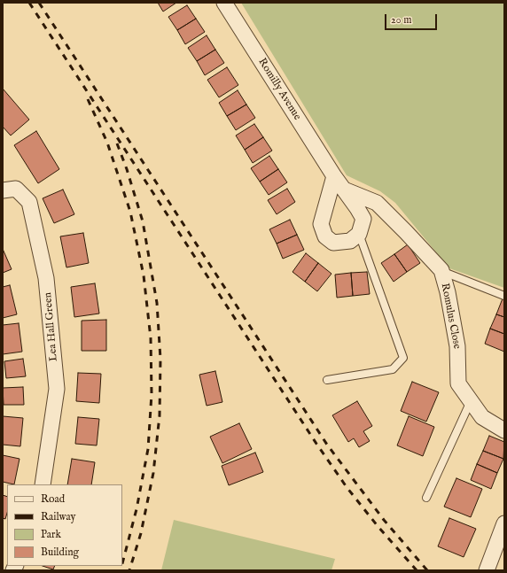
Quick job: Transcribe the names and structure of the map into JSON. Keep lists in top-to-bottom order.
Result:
{
  "streets": {
    "street": ["Romilly Avenue", "Romulus Close", "Lea Hall Green"]
  },
  "crossings": [
    ["Romilly Avenue", "Romulus Close"]
  ],
  "legend": [
    "Road",
    "Railway",
    "Park",
    "Building"
  ],
  "scale_bar": "20 m"
}
